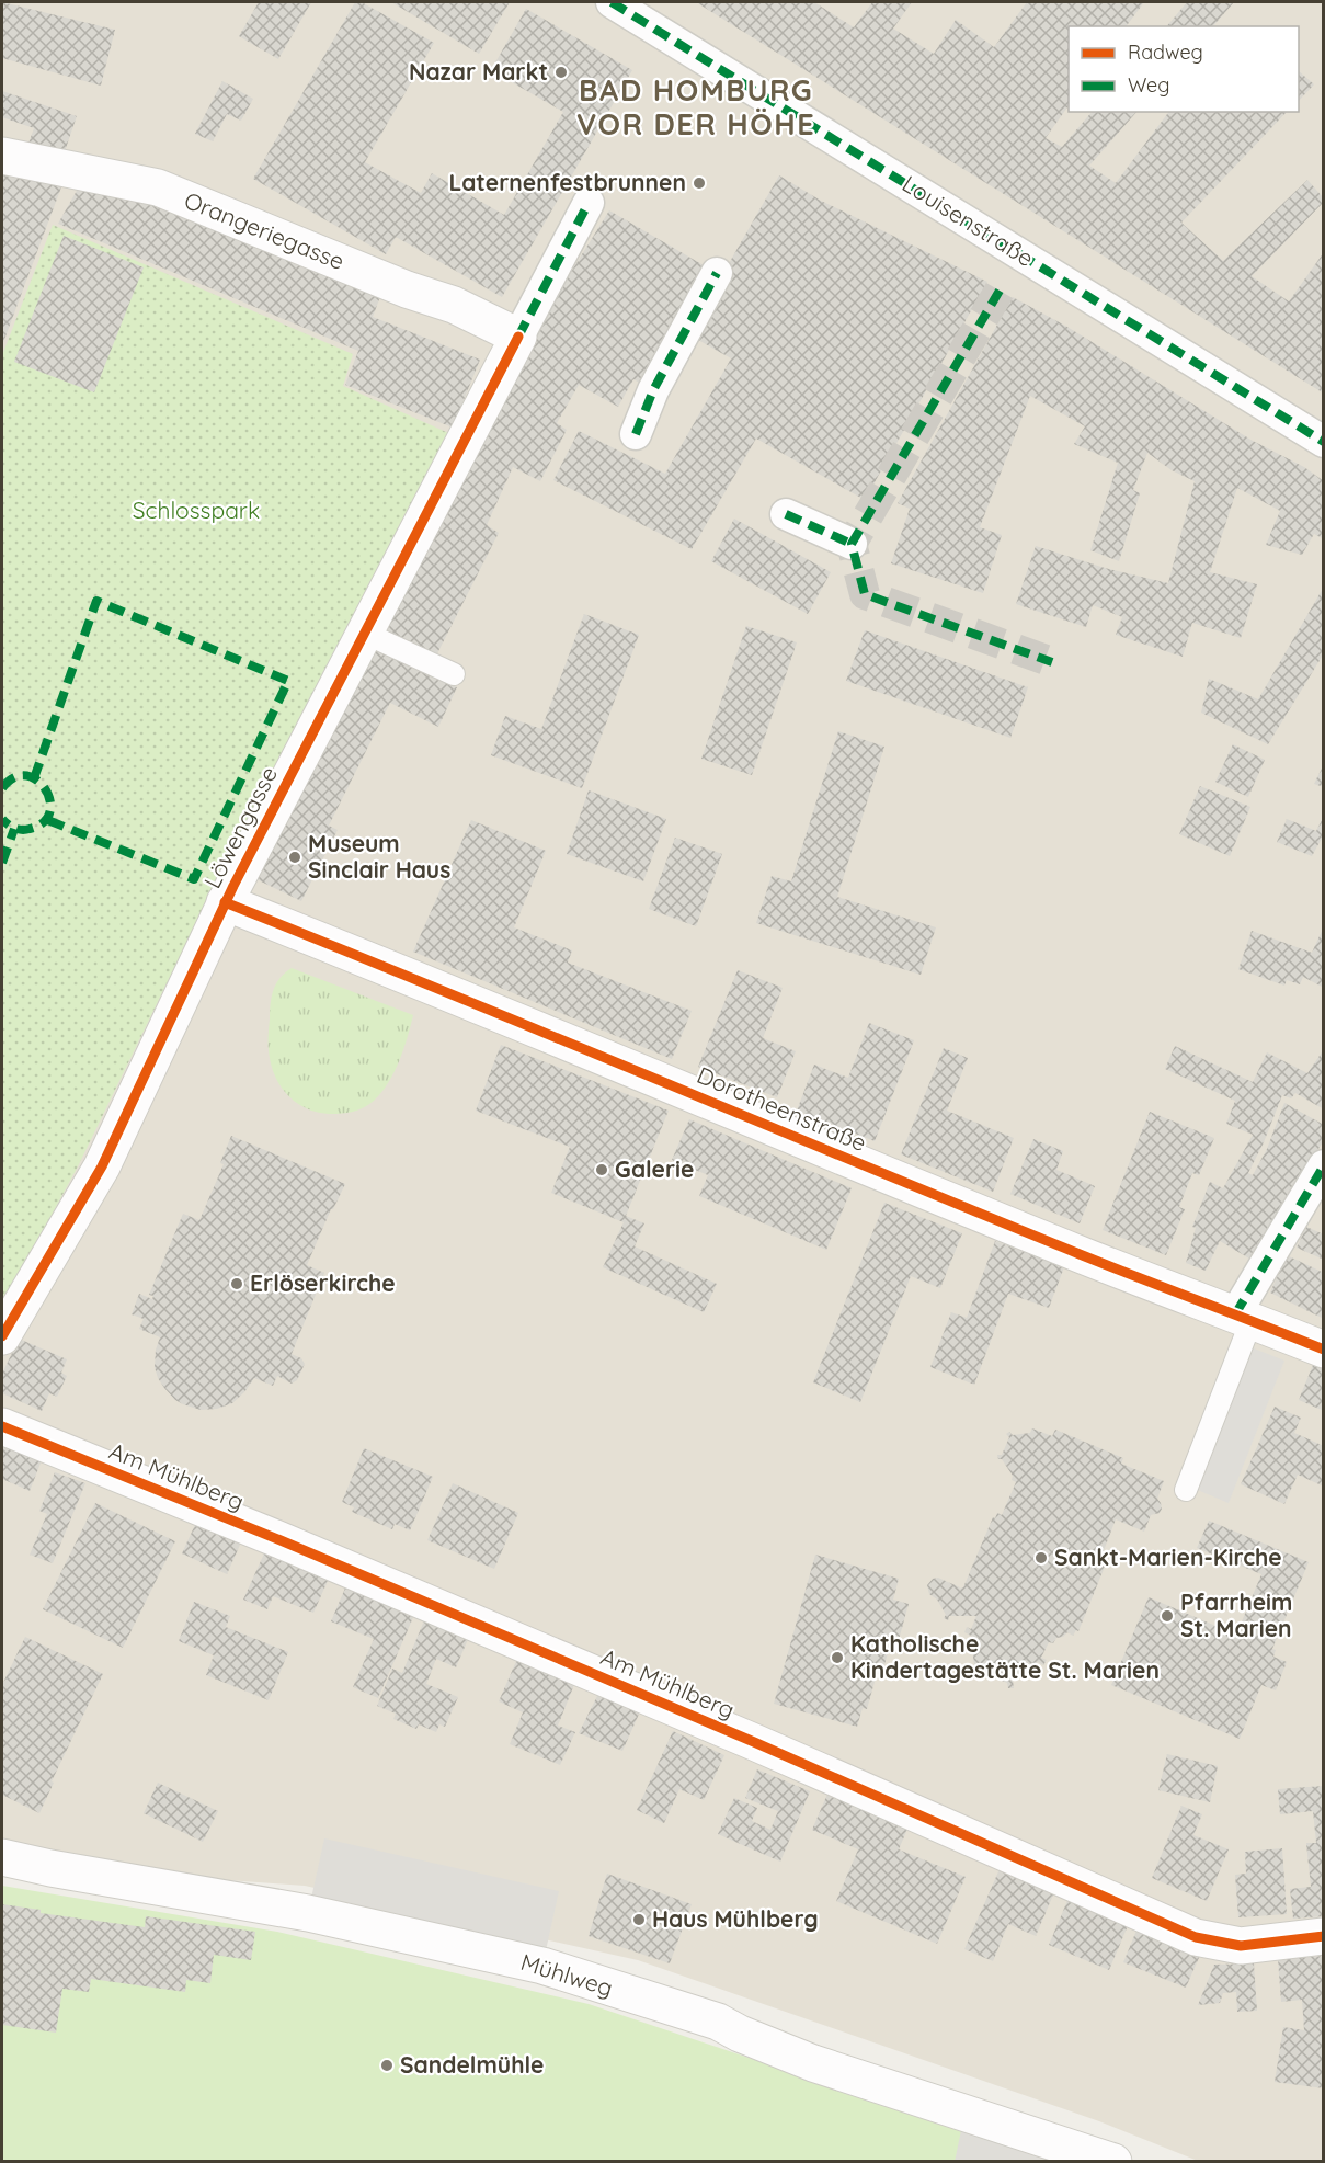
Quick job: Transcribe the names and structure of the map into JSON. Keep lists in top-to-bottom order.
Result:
{
  "streets": {
    "street": [
      "Louisenstraße",
      "Orangeriegasse",
      "Löwengasse",
      "Dorotheenstraße",
      "Am Mühlberg",
      "Mühlweg"
    ]
  },
  "crossings": [
    ["Orangeriegasse", "Löwengasse"],
    ["Löwengasse", "Dorotheenstraße"]
  ],
  "districts": ["BAD HOMBURG VOR DER HÖHE"],
  "parks": ["Schlosspark"],
  "places": [
    "Nazar Markt",
    "Laternenfestbrunnen",
    "Museum Sinclair Haus",
    "Galerie",
    "Erlöserkirche",
    "Sankt-Marien-Kirche",
    "Pfarrheim St. Marien",
    "Katholische Kindertagestätte St. Marien",
    "Haus Mühlberg",
    "Sandelmühle"
  ],
  "legend": ["Radweg", "Weg"]
}
